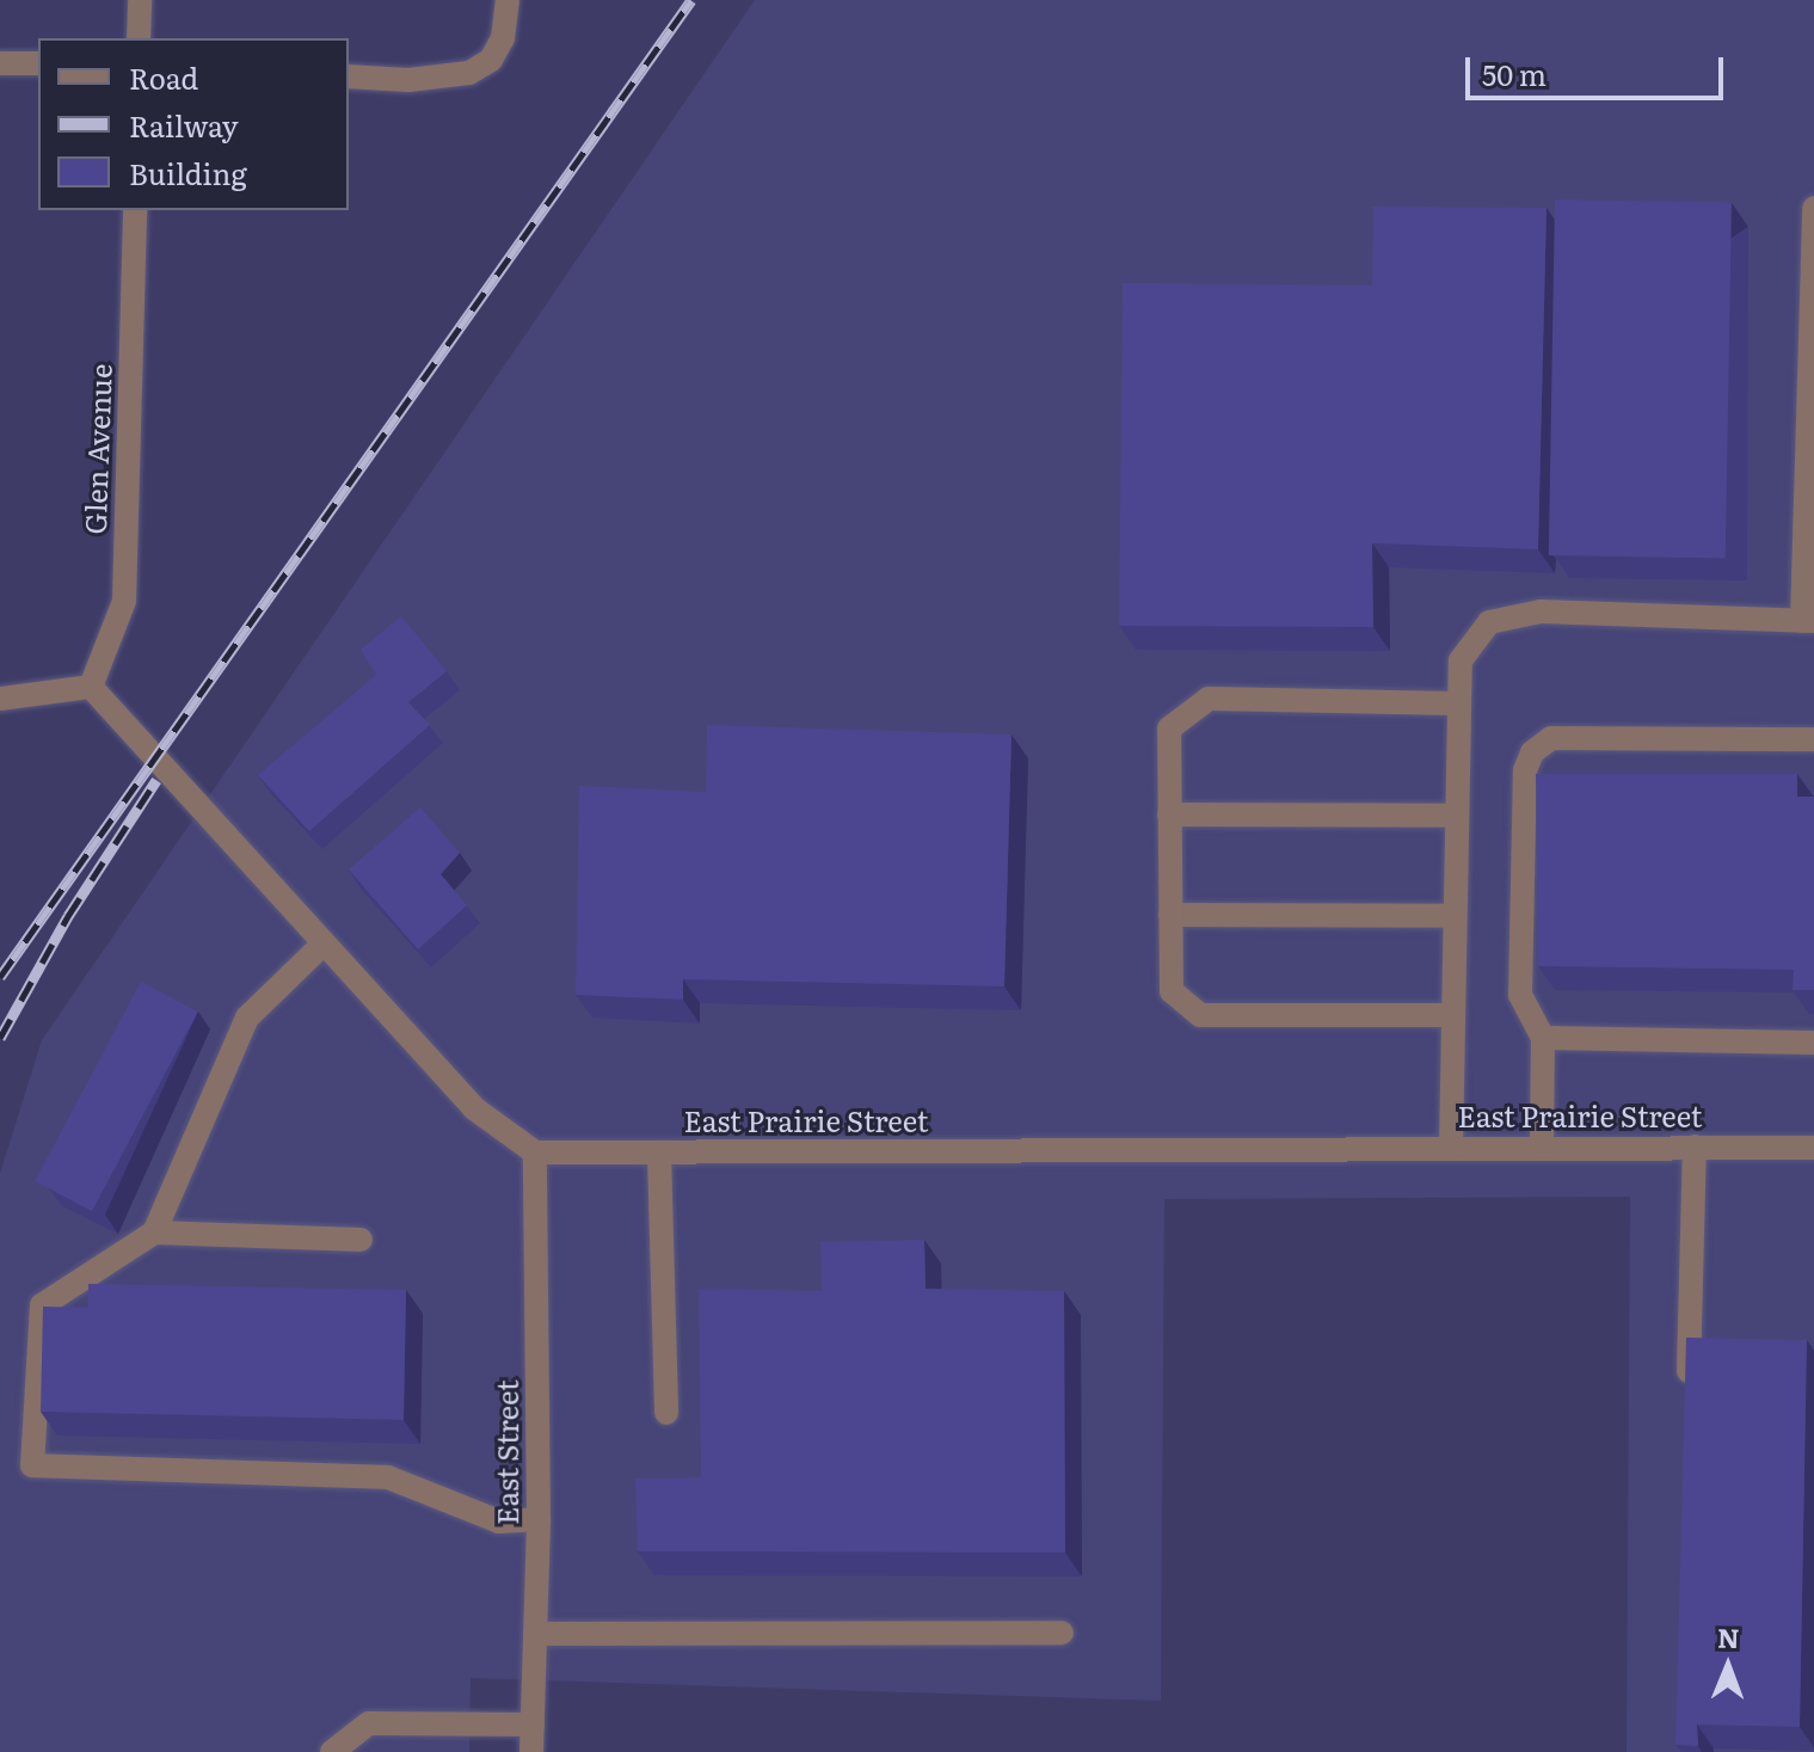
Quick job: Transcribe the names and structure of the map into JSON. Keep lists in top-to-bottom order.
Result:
{
  "streets": {
    "street": ["Glen Avenue", "East Prairie Street", "East Street"]
  },
  "crossings": [
    ["East Prairie Street", "East Street"]
  ],
  "legend": ["Road", "Railway", "Building"],
  "scale_bar": "50 m",
  "north": "top"
}
